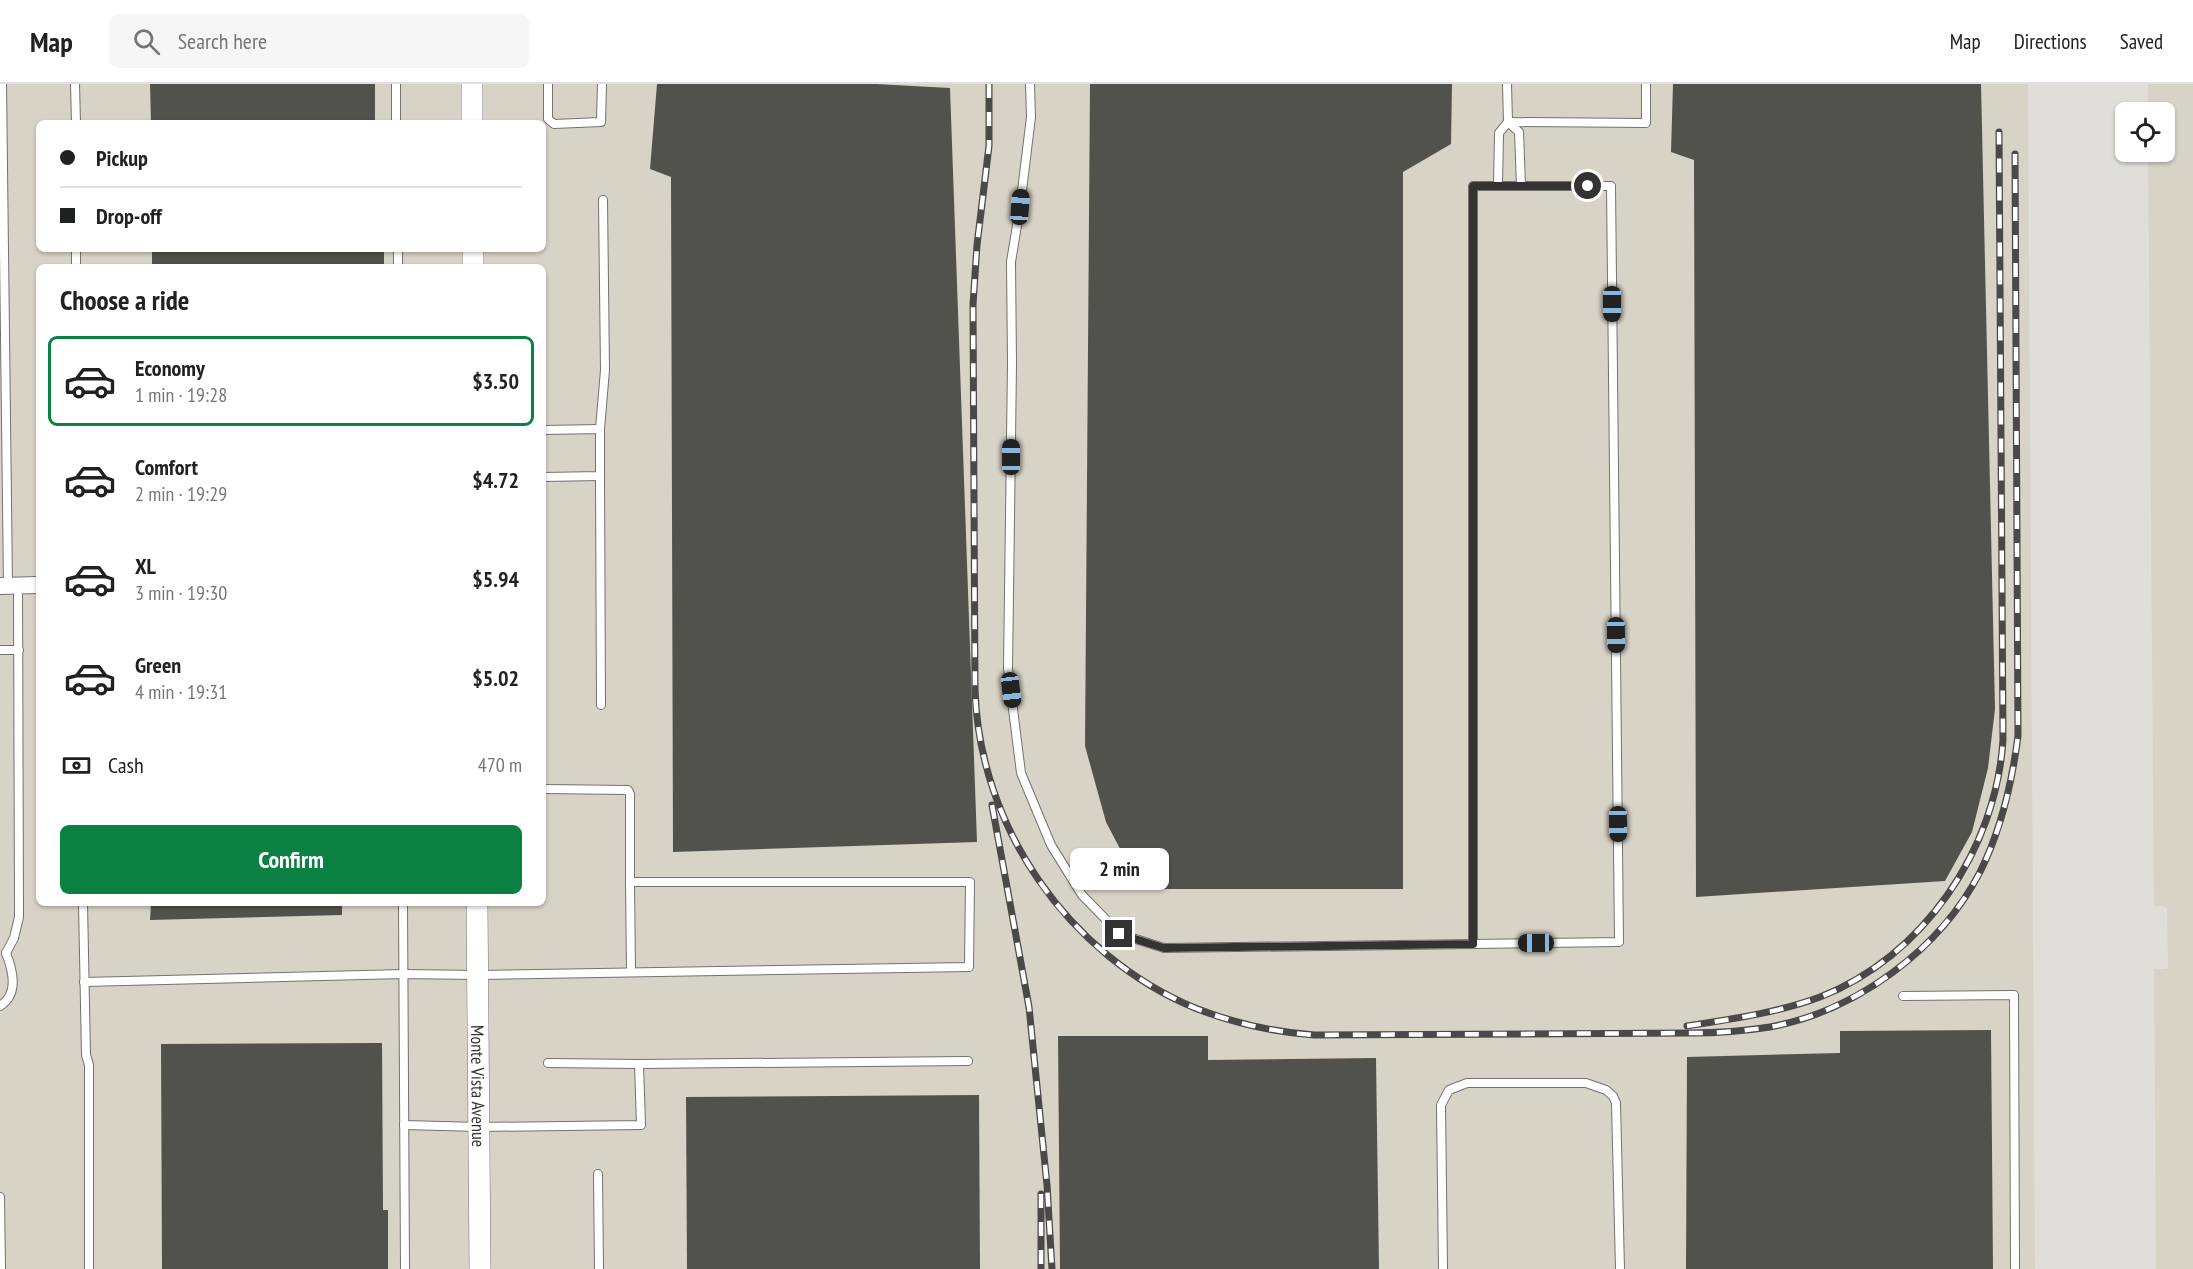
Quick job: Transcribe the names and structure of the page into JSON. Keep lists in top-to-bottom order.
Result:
{
  "streets": {
    "street": ["Monte Vista Avenue"]
  },
  "page": {
    "header": "Map",
    "search": "Search here",
    "nav": ["Map", "Directions", "Saved"],
    "banner": ["Pickup", "Drop-off"],
    "heading": "Choose a ride",
    "list": [
      {
        "name": "Economy",
        "note": "1 min · 19:28",
        "value": "$3.50"
      },
      {
        "name": "Comfort",
        "note": "2 min · 19:29",
        "value": "$4.72"
      },
      {
        "name": "XL",
        "note": "3 min · 19:30",
        "value": "$5.94"
      },
      {
        "name": "Green",
        "note": "4 min · 19:31",
        "value": "$5.02"
      }
    ],
    "pay": ["Cash", "470 m"],
    "buttons": "Confirm",
    "bubble": "2 min"
  }
}
